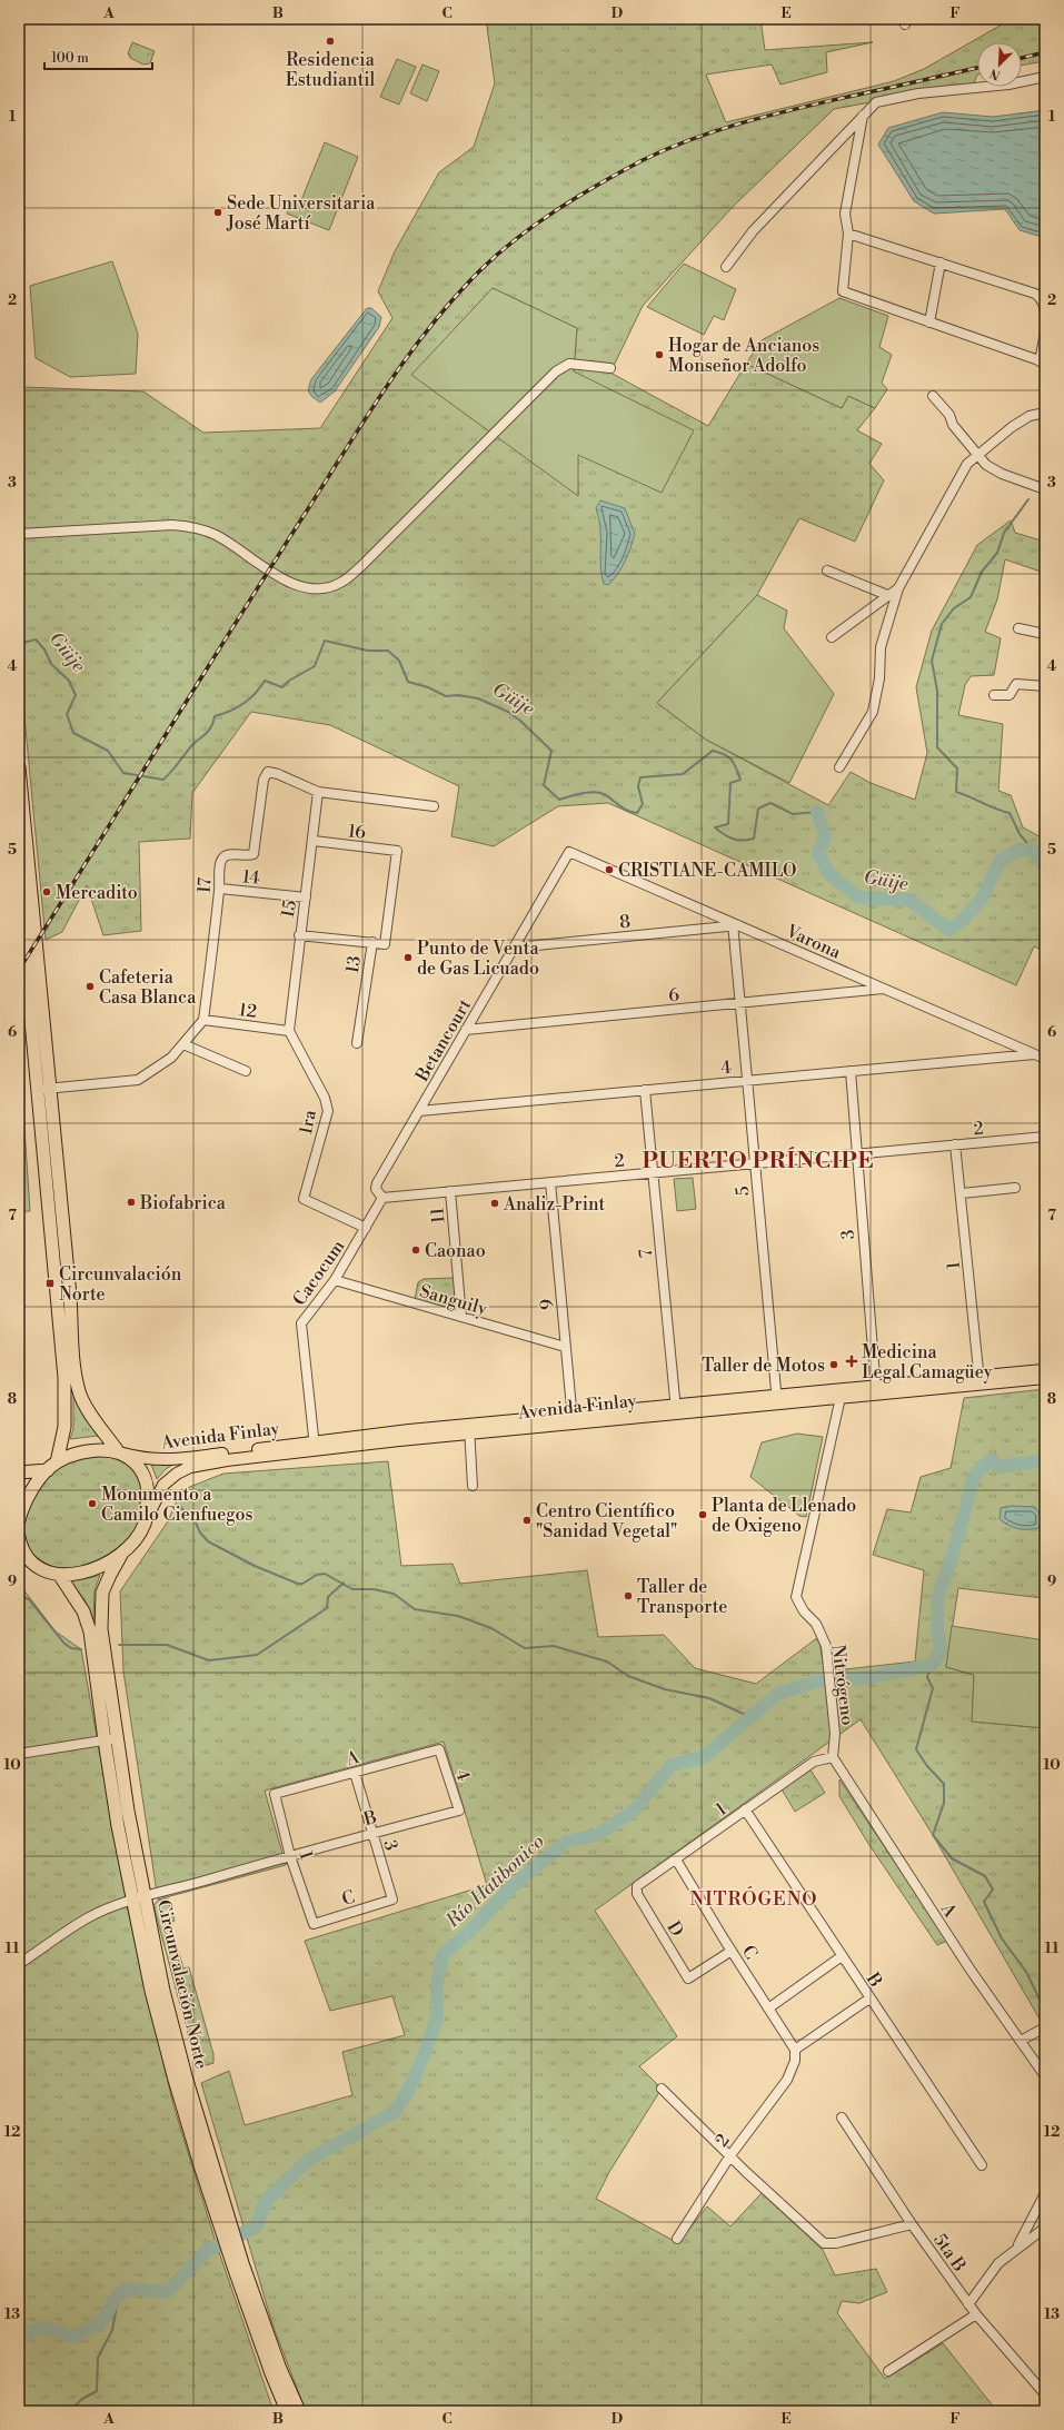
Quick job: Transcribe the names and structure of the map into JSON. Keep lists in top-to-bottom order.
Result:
{
  "streets": {
    "highway": ["Circunvalación Norte"],
    "main road": ["Avenida Finlay"],
    "street": [
      "16",
      "14",
      "17",
      "15",
      "8",
      "Varona",
      "13",
      "6",
      "12",
      "Betancourt",
      "4",
      "1ra",
      "2",
      "5",
      "11",
      "3",
      "7",
      "1",
      "Cacocum",
      "Sanguily",
      "9",
      "Nitrógeno",
      "A",
      "B",
      "C",
      "D",
      "5ta B"
    ]
  },
  "crossings": [
    ["16", "15"],
    ["16", "13"],
    ["14", "17"],
    ["14", "15"],
    ["17", "15"],
    ["17", "12"],
    ["15", "12"],
    ["15", "1ra"],
    ["8", "Varona"],
    ["8", "Betancourt"],
    ["8", "5"],
    ["Varona", "6"],
    ["Varona", "Betancourt"],
    ["Varona", "4"],
    ["Varona", "5"],
    ["6", "Betancourt"],
    ["6", "5"],
    ["12", "1ra"],
    ["Betancourt", "4"],
    ["Betancourt", "2"],
    ["Betancourt", "Cacocum"],
    ["4", "5"],
    ["4", "3"],
    ["4", "7"],
    ["4", "A"],
    ["4", "B"],
    ["1ra", "Cacocum"],
    ["2", "5"],
    ["2", "11"],
    ["2", "3"],
    ["2", "7"],
    ["2", "1"],
    ["2", "Cacocum"],
    ["2", "9"],
    ["2", "C"],
    ["5", "Avenida Finlay"],
    ["11", "Sanguily"],
    ["3", "Avenida Finlay"],
    ["3", "A"],
    ["3", "B"],
    ["3", "C"],
    ["7", "Avenida Finlay"],
    ["1", "Avenida Finlay"],
    ["1", "Nitrógeno"],
    ["1", "A"],
    ["1", "B"],
    ["1", "C"],
    ["1", "D"],
    ["Cacocum", "Sanguily"],
    ["Cacocum", "Avenida Finlay"],
    ["Sanguily", "9"],
    ["9", "Avenida Finlay"],
    ["Avenida Finlay", "Nitrógeno"],
    ["Avenida Finlay", "Circunvalación Norte"],
    ["Nitrógeno", "A"],
    ["B", "Circunvalación Norte"],
    ["C", "D"]
  ],
  "districts": ["PUERTO PRÍNCIPE", "NITRÓGENO"],
  "water": ["Güije", "Río Hatibonico"],
  "places": {
    "other": [
      "Residencia Estudiantil",
      "Sede Universitaria José Martí",
      "Hogar de Ancianos Monseñor Adolfo",
      "CRISTIANE-CAMILO",
      "Mercadito",
      "Punto de Venta de Gas Licuado",
      "Cafeteria Casa Blanca",
      "Biofabrica",
      "Analiz-Print",
      "Caonao",
      "Taller de Motos",
      "Monumento a Camilo Cienfuegos",
      "Planta de Llenado de Oxigeno",
      "Centro Científico \"Sanidad Vegetal\"",
      "Taller de Transporte"
    ],
    "transit": ["Circunvalación Norte"],
    "health": ["Medicina Legal Camagüey"]
  },
  "scale_bar": "100 m",
  "north": "bottom left",
  "grid": {
    "columns": [
      "A",
      "B",
      "C",
      "D",
      "E",
      "F"
    ],
    "rows": [
      "1",
      "2",
      "3",
      "4",
      "5",
      "6",
      "7",
      "8",
      "9",
      "10",
      "11",
      "12",
      "13"
    ]
  }
}
